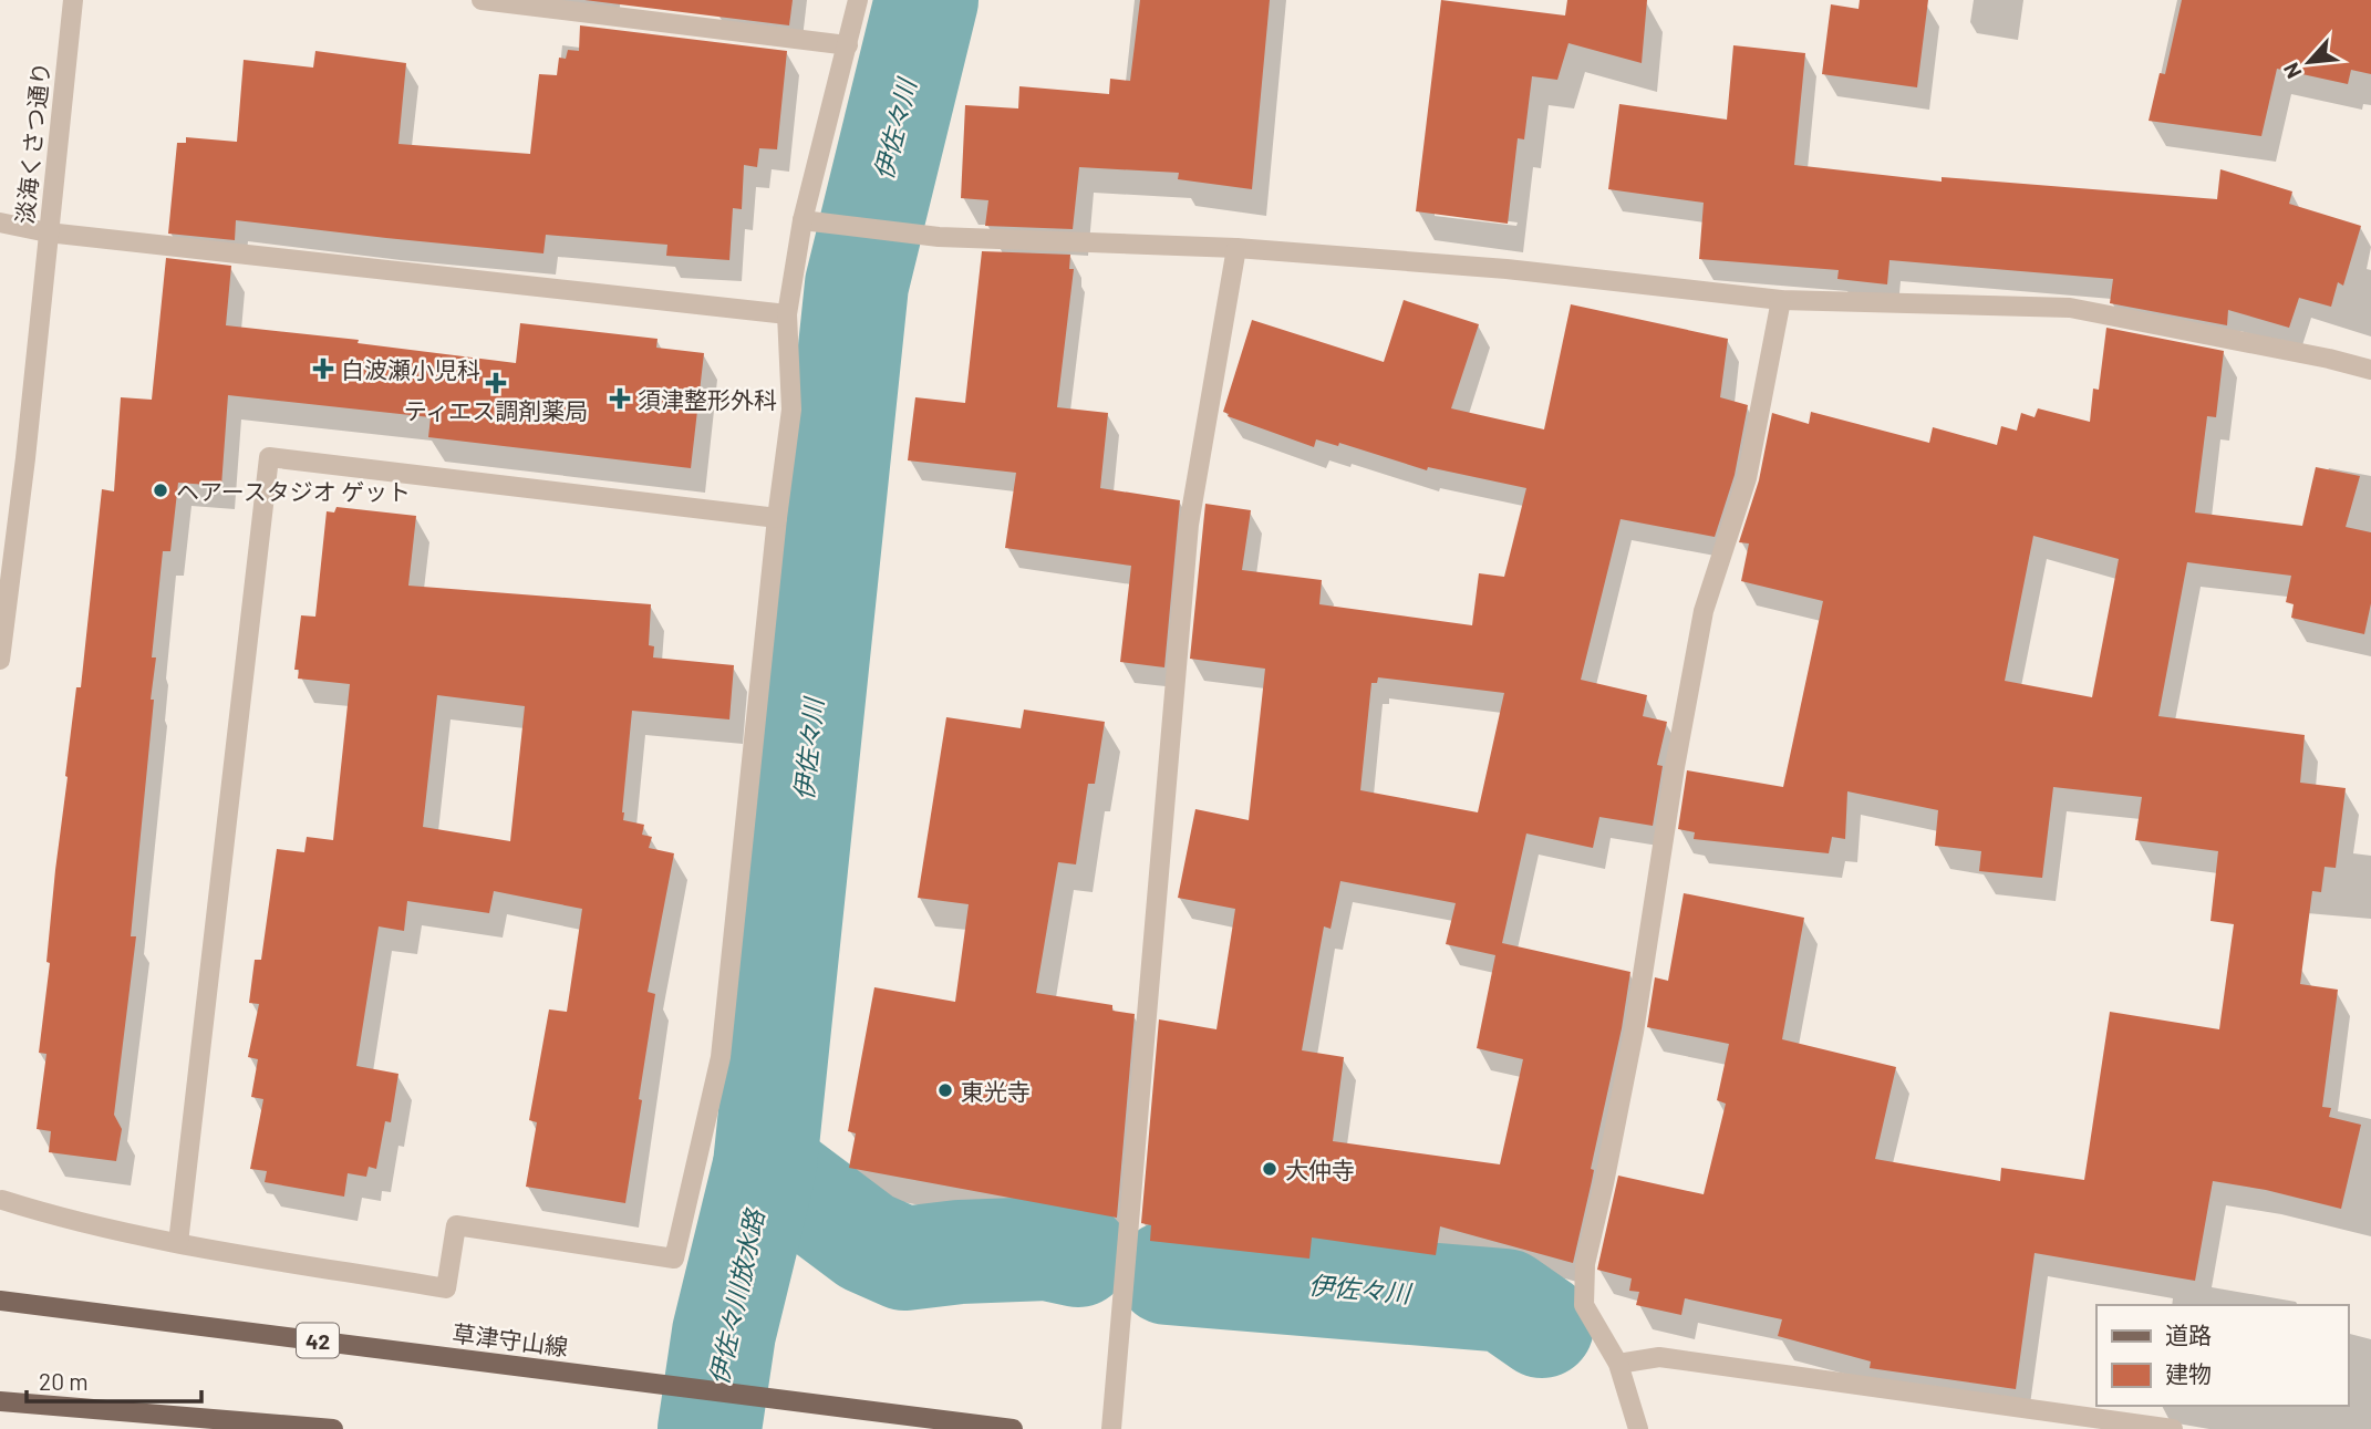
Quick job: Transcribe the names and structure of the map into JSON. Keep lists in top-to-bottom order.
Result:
{
  "streets": {
    "main road": ["草津守山線", "42"],
    "street": ["淡海くさつ通り"]
  },
  "water": ["伊佐々川", "伊佐々川放水路"],
  "places": {
    "health": ["白波瀬小児科", "ティエス調剤薬局", "須津整形外科"],
    "other": ["ヘアースタジオ ゲット", "東光寺", "大仲寺"]
  },
  "legend": ["道路", "建物"],
  "scale_bar": "20 m",
  "north": "bottom left"
}
